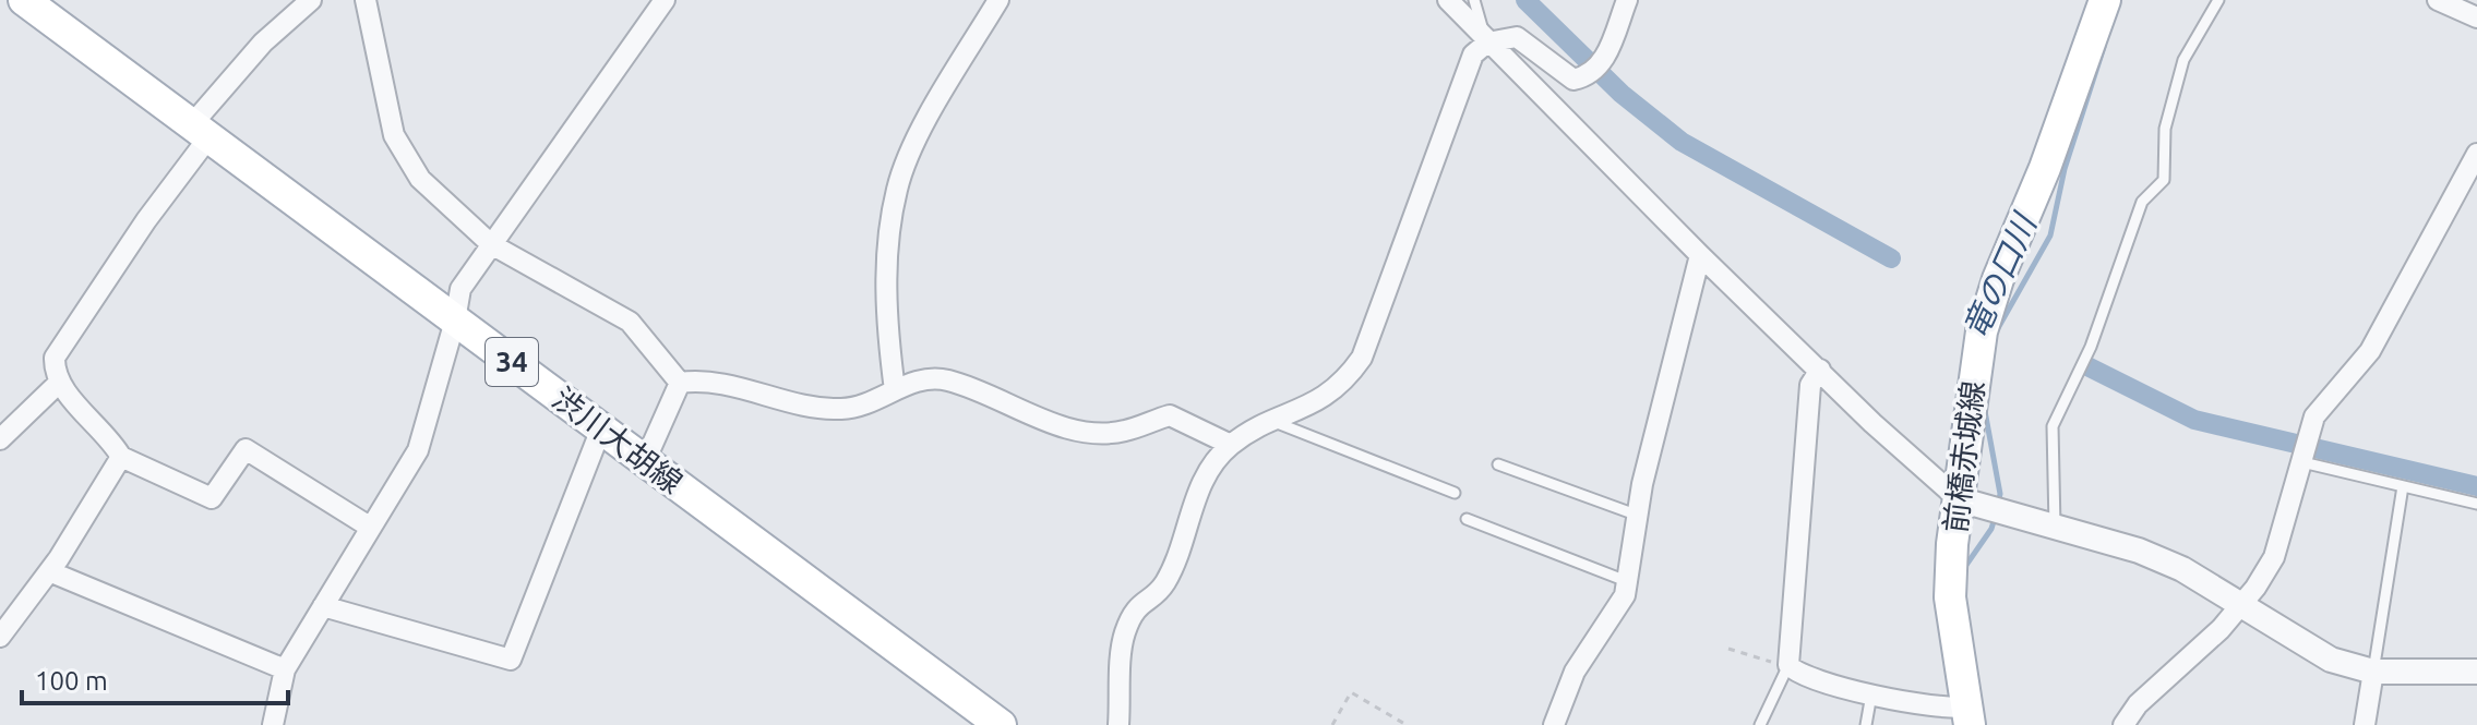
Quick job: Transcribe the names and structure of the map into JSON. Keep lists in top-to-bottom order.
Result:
{
  "streets": {
    "main road": ["34", "渋川大胡線", "前橋赤城線"]
  },
  "water": ["竜の口川"],
  "scale_bar": "100 m"
}
